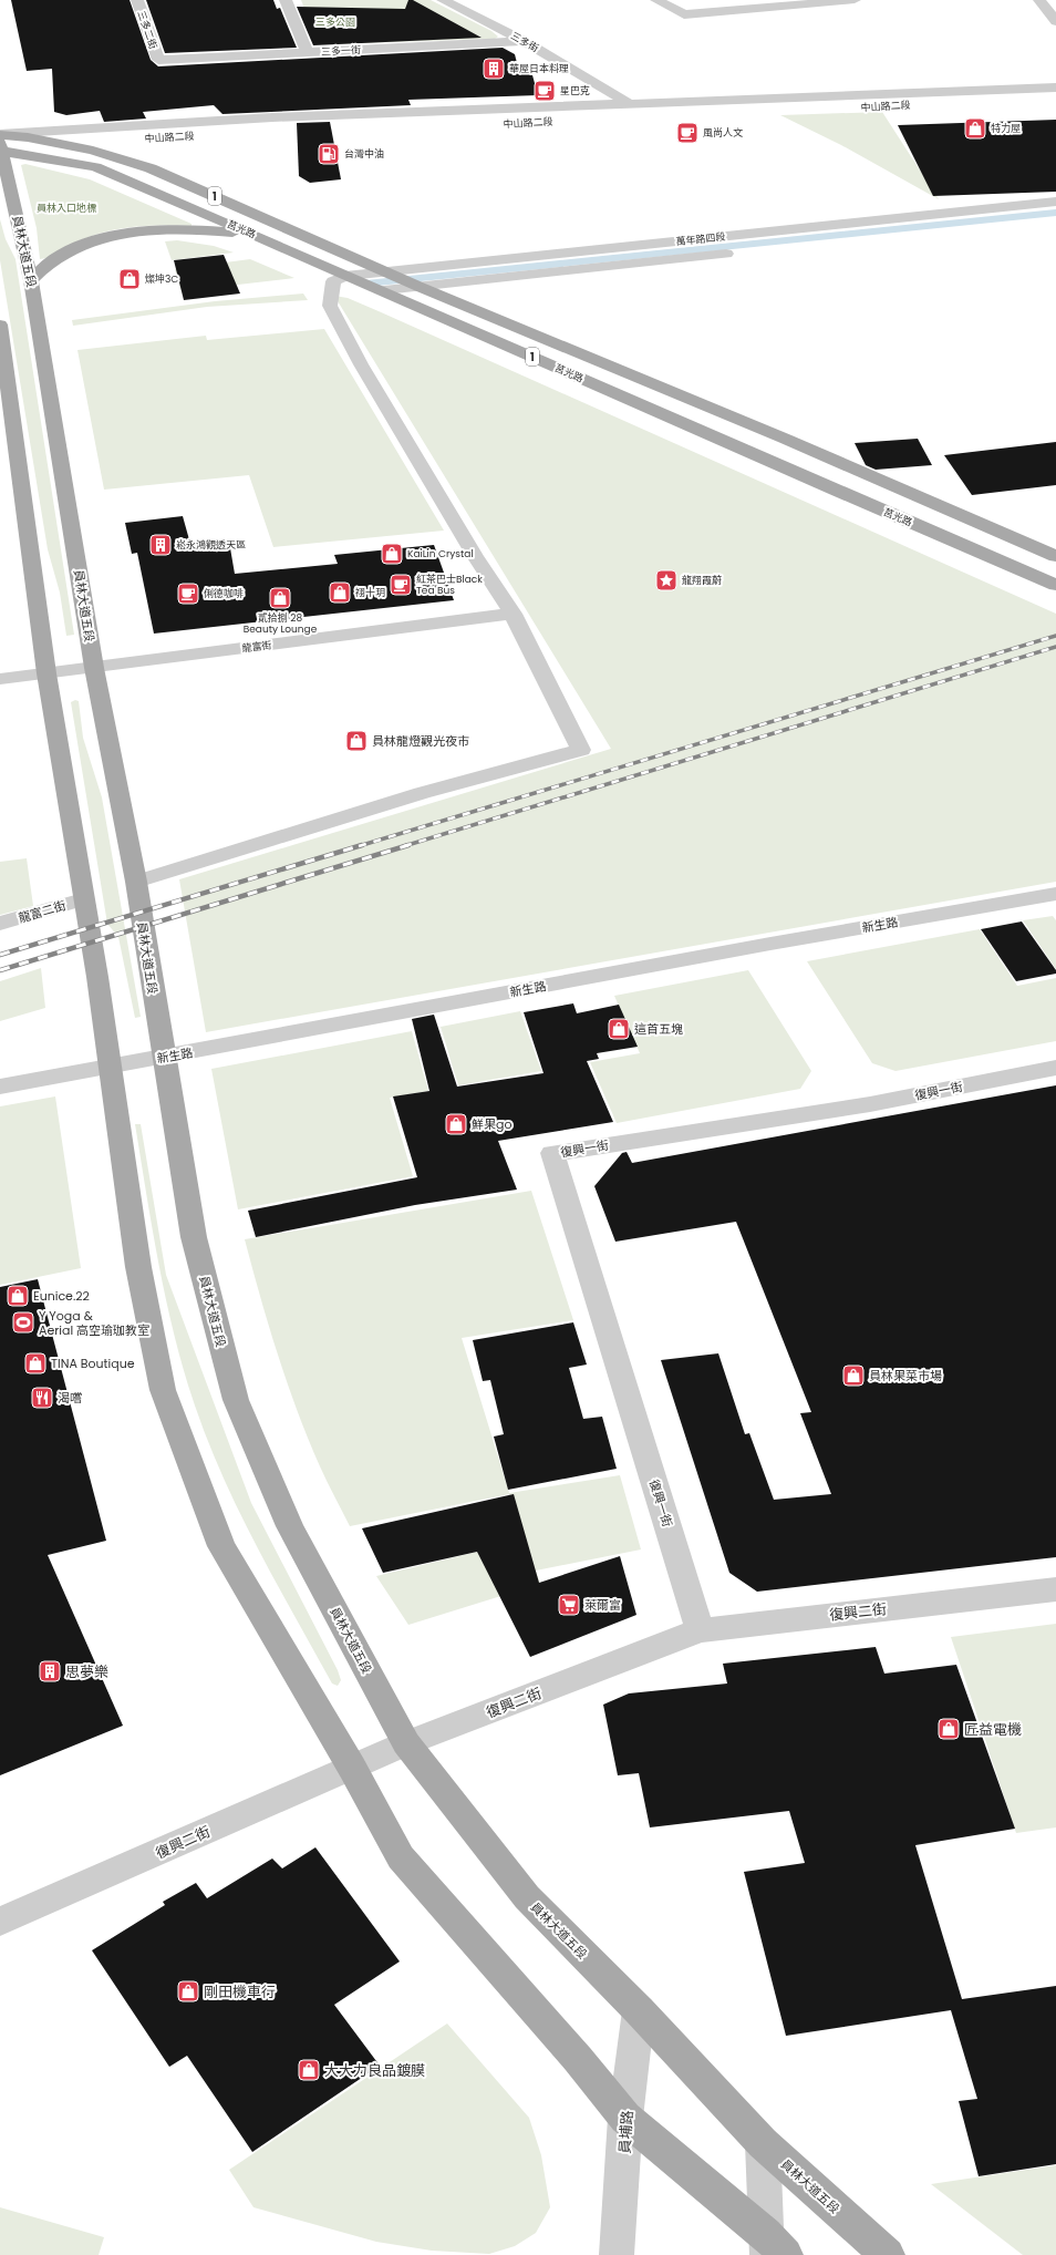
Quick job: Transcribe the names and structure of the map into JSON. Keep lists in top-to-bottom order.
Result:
{
  "streets": {
    "main road": ["1", "莒光路", "員林大道五段"],
    "street": [
      "三多二街",
      "三多街",
      "三多一街",
      "中山路二段",
      "萬年路四段",
      "龍富街",
      "龍富二街",
      "新生路",
      "復興一街",
      "復興二街",
      "員埔路"
    ]
  },
  "crossings": [
    ["三多二街", "三多一街"],
    ["三多街", "三多一街"],
    ["三多街", "中山路二段"],
    ["中山路二段", "莒光路"],
    ["中山路二段", "員林大道五段"],
    ["莒光路", "萬年路四段"],
    ["莒光路", "員林大道五段"],
    ["員林大道五段", "龍富街"],
    ["員林大道五段", "新生路"],
    ["員林大道五段", "復興二街"],
    ["員林大道五段", "員埔路"],
    ["復興一街", "復興二街"]
  ],
  "parks": ["三多公園", "員林入口地標"],
  "places": {
    "building": ["華屋日本料理", "崧永鴻觀透天區", "思夢樂"],
    "cafe": [
      "星巴克",
      "風尚人文",
      "紅茶巴士Black Tea Bus",
      "俐德咖啡"
    ],
    "shop": [
      "特力屋",
      "燦坤3C",
      "KaiLin Crystal",
      "祤十玥",
      "貳拾捌 28 Beauty Lounge",
      "員林龍燈觀光夜市",
      "這首五塊",
      "鮮果go",
      "Eunice.22",
      "TINA Boutique",
      "員林果菜市場",
      "匠益電機",
      "剛田機車行",
      "大大力良品鍍膜"
    ],
    "fuel station": ["台灣中油"],
    "place": ["龍翔霞蔚"],
    "sports": ["Y Yoga & Aerial 高空瑜珈教室"],
    "restaurant": ["渴嚐"],
    "supermarket": ["萊爾富"]
  }
}
